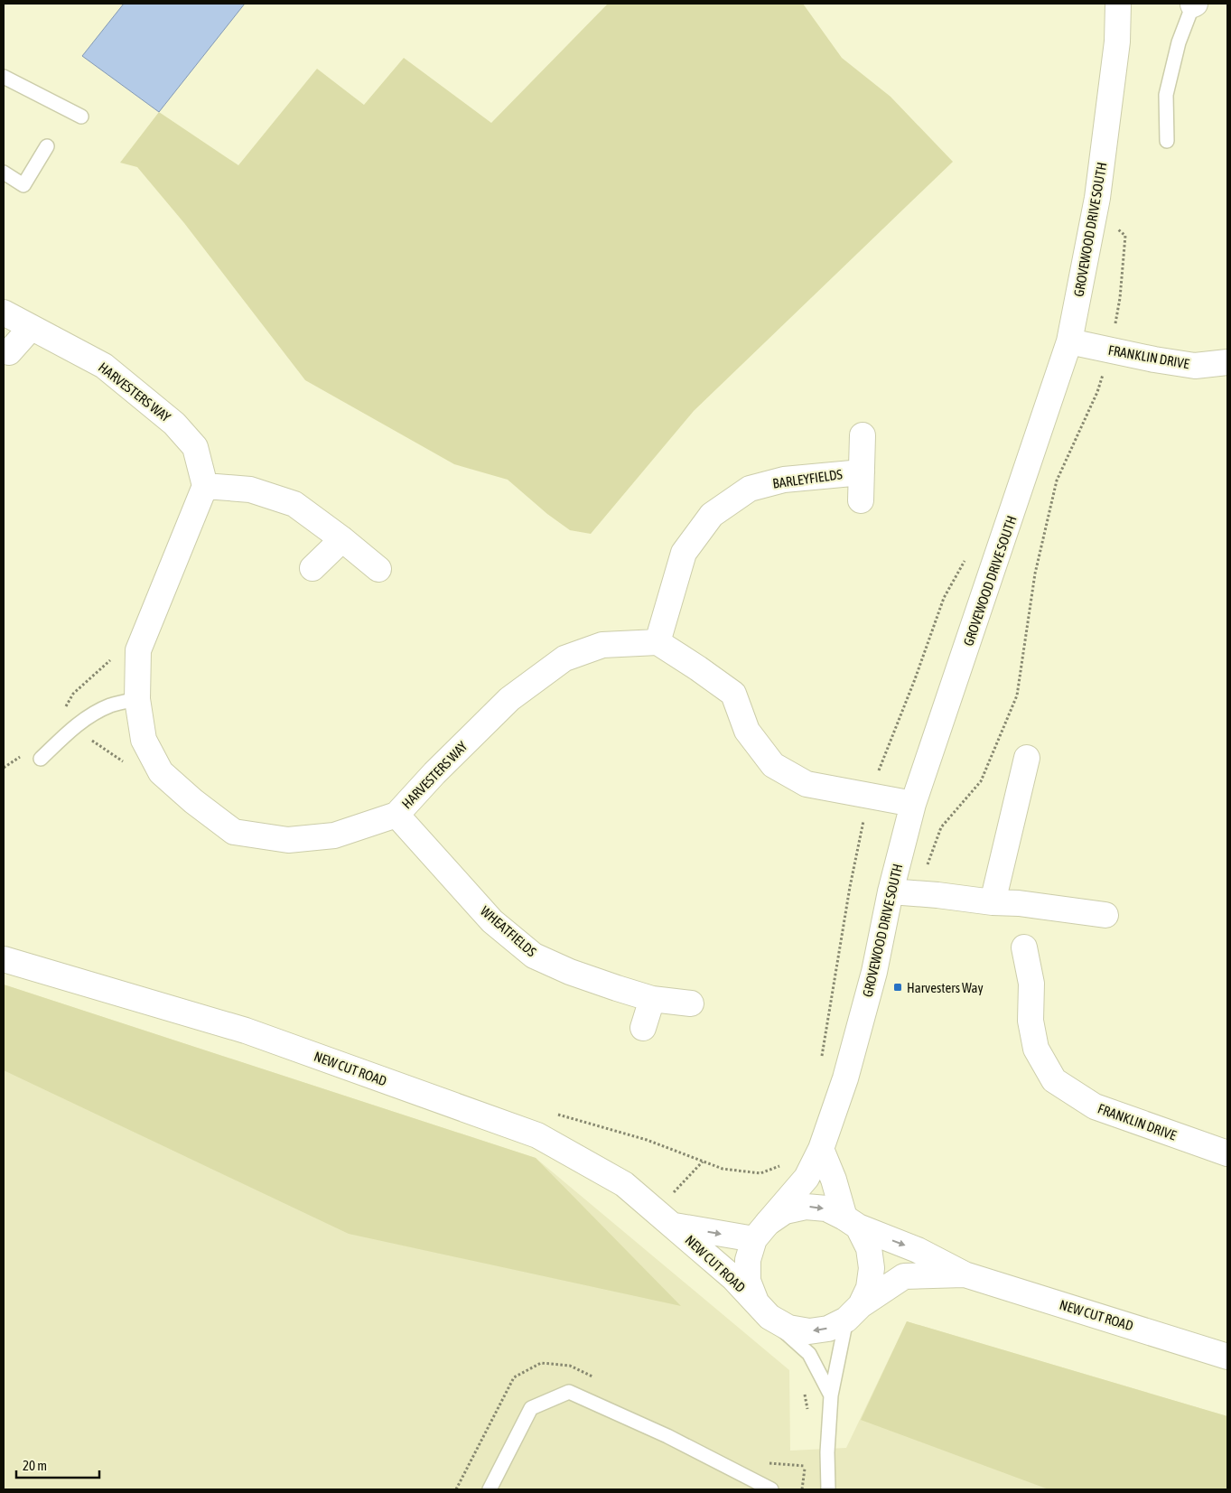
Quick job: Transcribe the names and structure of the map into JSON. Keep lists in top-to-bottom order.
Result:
{
  "streets": {
    "street": [
      "GROVEWOOD DRIVE SOUTH",
      "FRANKLIN DRIVE",
      "HARVESTERS WAY",
      "BARLEYFIELDS",
      "WHEATFIELDS",
      "NEW CUT ROAD"
    ]
  },
  "crossings": [
    ["GROVEWOOD DRIVE SOUTH", "FRANKLIN DRIVE"],
    ["GROVEWOOD DRIVE SOUTH", "NEW CUT ROAD"],
    ["HARVESTERS WAY", "BARLEYFIELDS"],
    ["HARVESTERS WAY", "WHEATFIELDS"]
  ],
  "places": {
    "transit": ["Harvesters Way"]
  },
  "scale_bar": "20 m"
}
